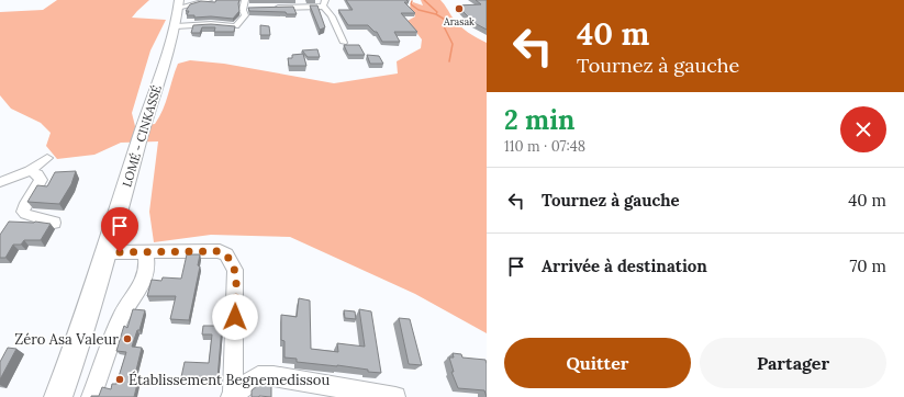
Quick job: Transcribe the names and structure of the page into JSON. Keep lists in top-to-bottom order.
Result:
{
  "streets": {
    "highway": ["LOMÉ - CINKASSÉ"]
  },
  "places": ["Arasak", "Zéro Asa Valeur", "Établissement Begnemedissou"],
  "page": {
    "turn": ["40 m", "Tournez à gauche"],
    "heading": ["2 min", "110 m · 07:48"],
    "list": [
      {
        "name": "Tournez à gauche",
        "value": "40 m"
      },
      {
        "name": "Arrivée à destination",
        "value": "70 m"
      }
    ],
    "buttons": ["Quitter", "Partager"]
  }
}
